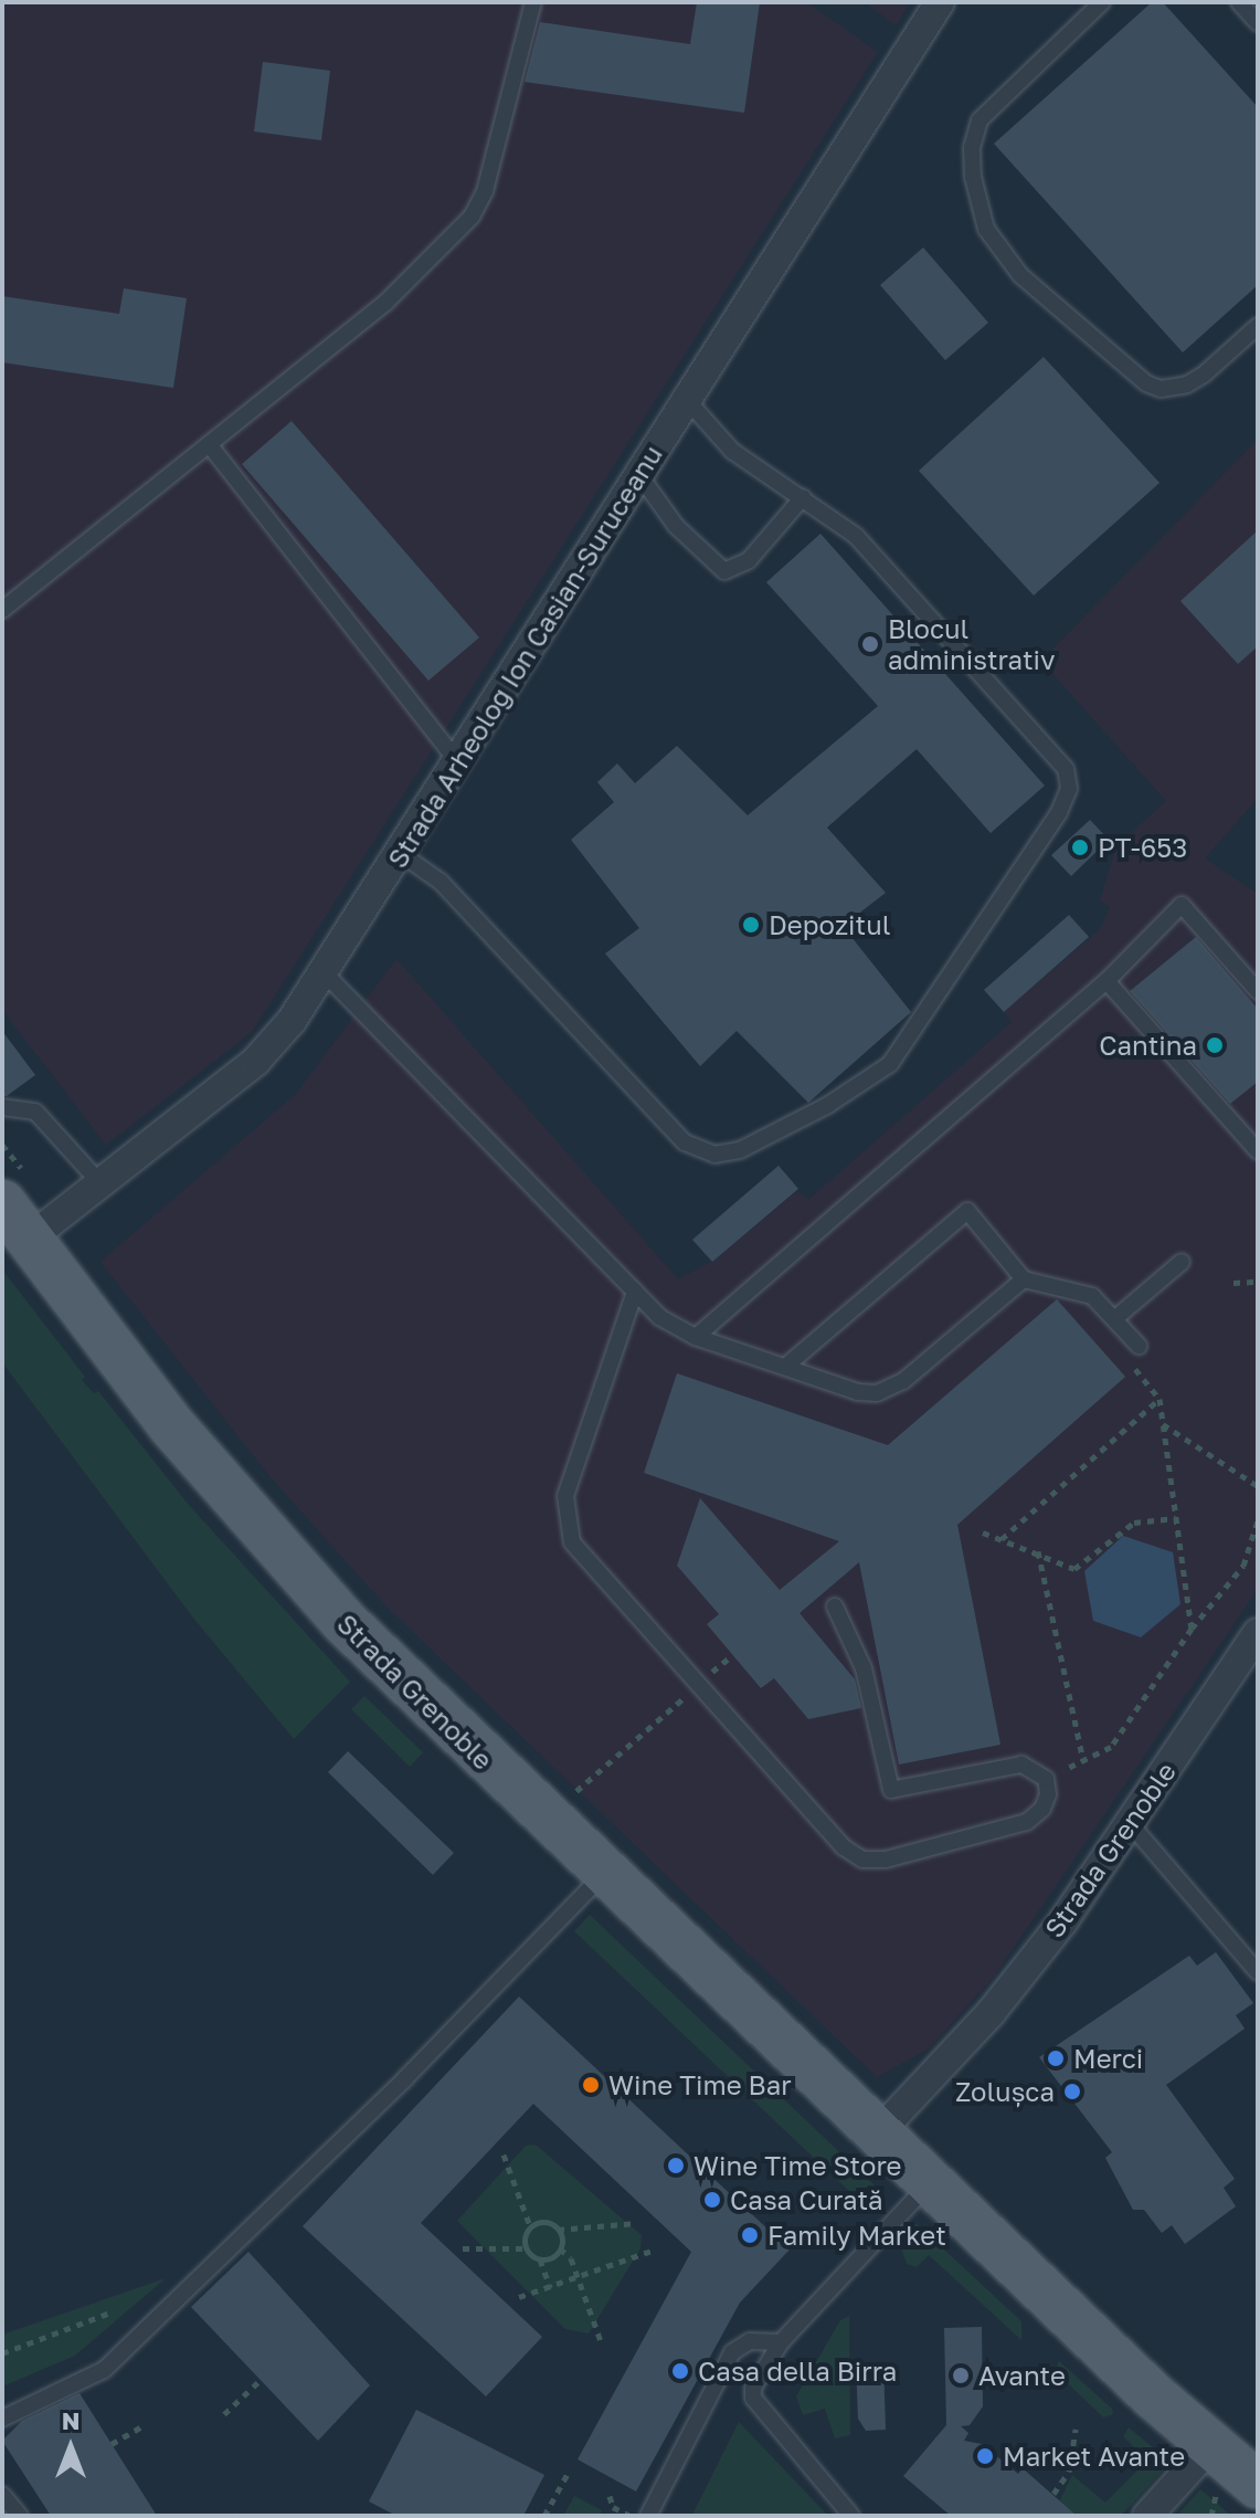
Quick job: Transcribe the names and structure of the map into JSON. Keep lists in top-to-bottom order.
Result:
{
  "streets": {
    "main road": ["Strada Grenoble"],
    "street": ["Strada Arheolog Ion Casian-Suruceanu"]
  },
  "crossings": [
    ["Strada Arheolog Ion Casian-Suruceanu", "Strada Grenoble"]
  ],
  "places": [
    "Blocul administrativ",
    "PT-653",
    "Depozitul",
    "Cantina",
    "Merci",
    "Wine Time Bar",
    "Zolușca",
    "Wine Time Store",
    "Casa Curată",
    "Family Market",
    "Casa della Birra",
    "Avante",
    "Market Avante"
  ],
  "north": "top"
}
